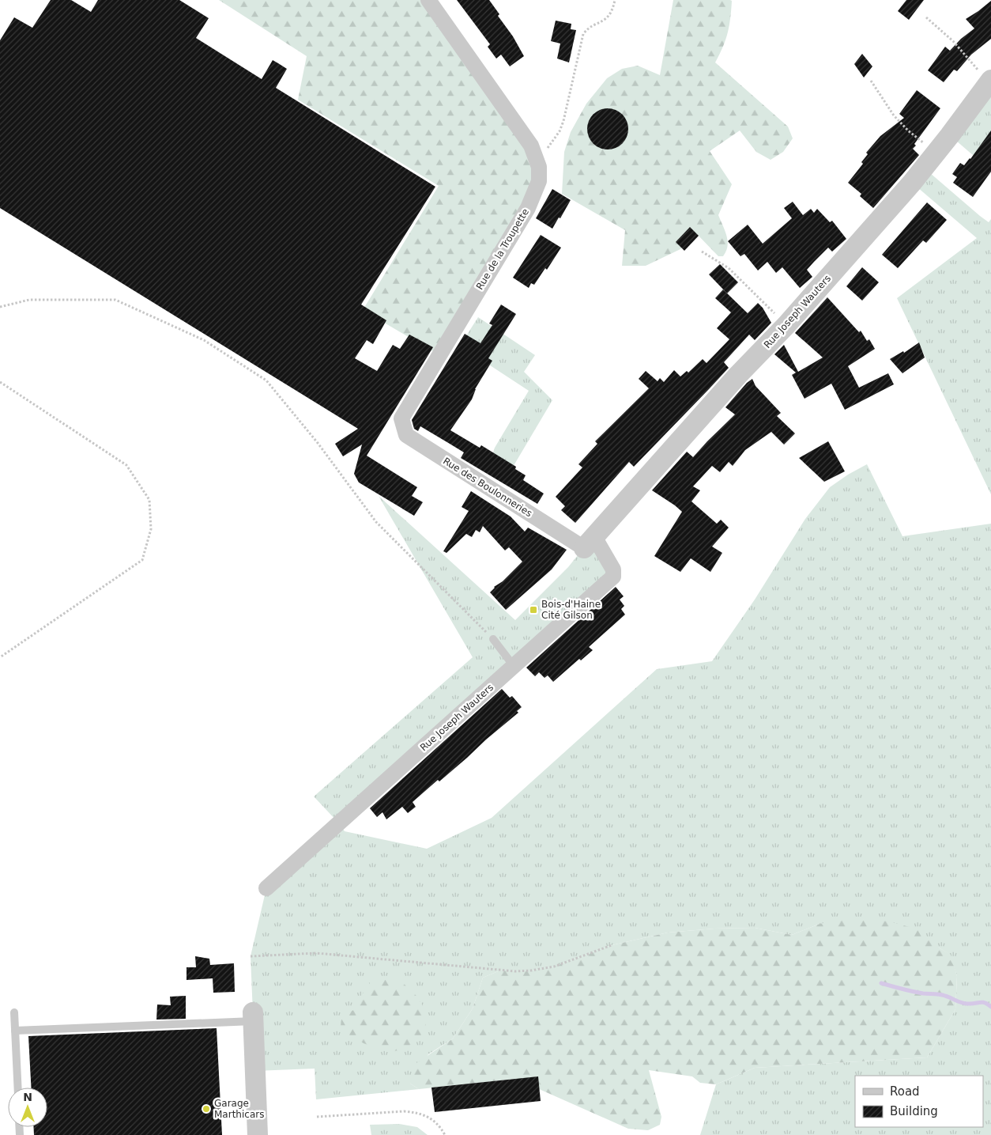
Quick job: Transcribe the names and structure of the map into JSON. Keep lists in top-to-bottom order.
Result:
{
  "streets": {
    "street": ["Rue de la Troupette", "Rue Joseph Wauters", "Rue des Boulonneries"]
  },
  "crossings": [
    ["Rue de la Troupette", "Rue des Boulonneries"],
    ["Rue Joseph Wauters", "Rue des Boulonneries"]
  ],
  "places": {
    "transit": ["Bois-d'Haine Cité Gilson"],
    "other": ["Garage Marthicars"]
  },
  "legend": ["Road", "Building"],
  "north": "top"
}
